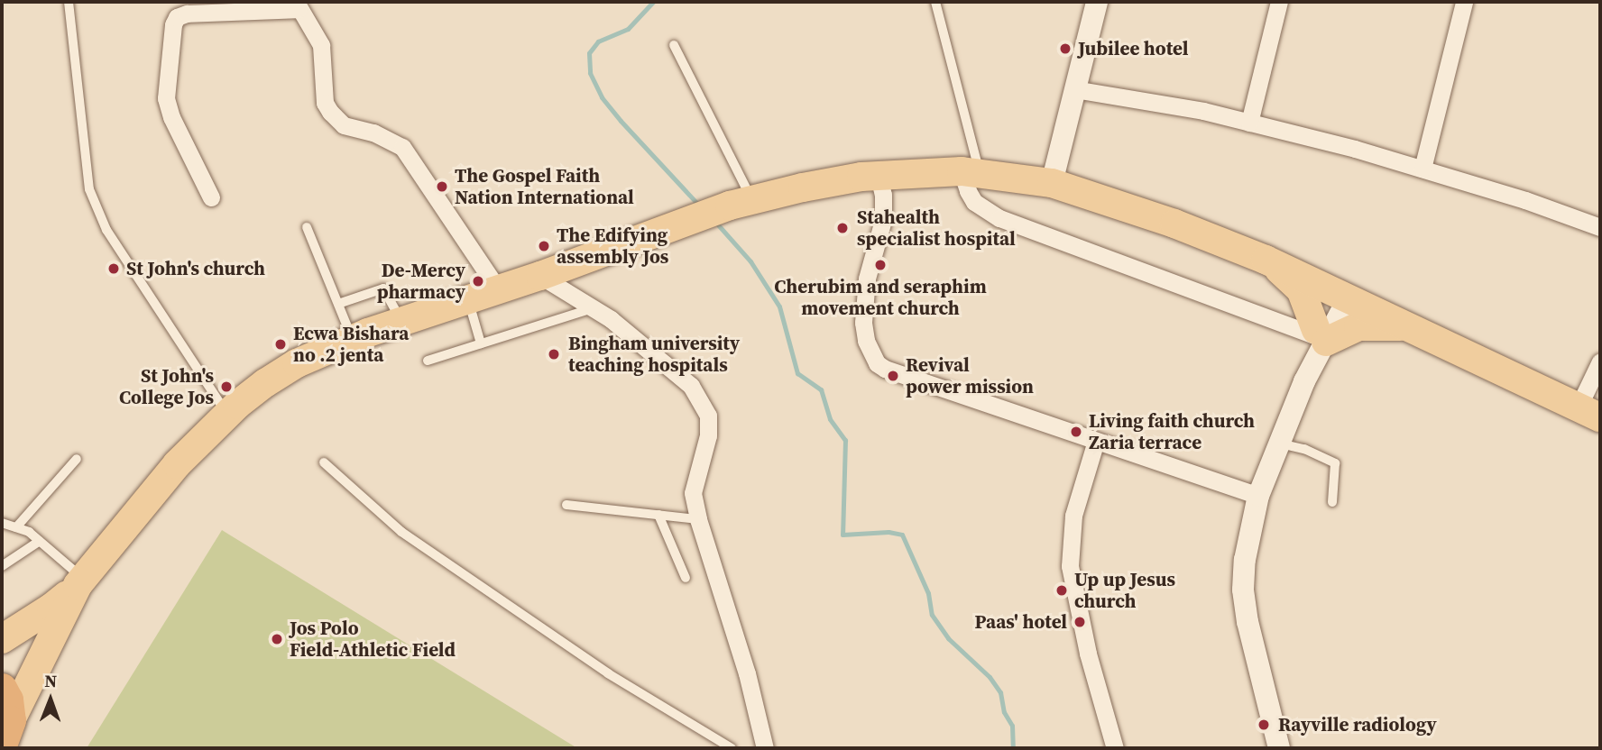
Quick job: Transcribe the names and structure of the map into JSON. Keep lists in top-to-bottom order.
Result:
{
  "places": [
    "Jubilee hotel",
    "The Gospel Faith Nation International",
    "Stahealth specialist hospital",
    "The Edifying assembly Jos",
    "Cherubim and seraphim movement church",
    "St John's church",
    "De-Mercy pharmacy",
    "Ecwa Bishara no .2 jenta",
    "Bingham university teaching hospitals",
    "Revival power mission",
    "St John's College Jos",
    "Living faith church Zaria terrace",
    "Up up Jesus church",
    "Paas' hotel",
    "Jos Polo Field-Athletic Field",
    "Rayville radiology"
  ],
  "north": "top"
}
